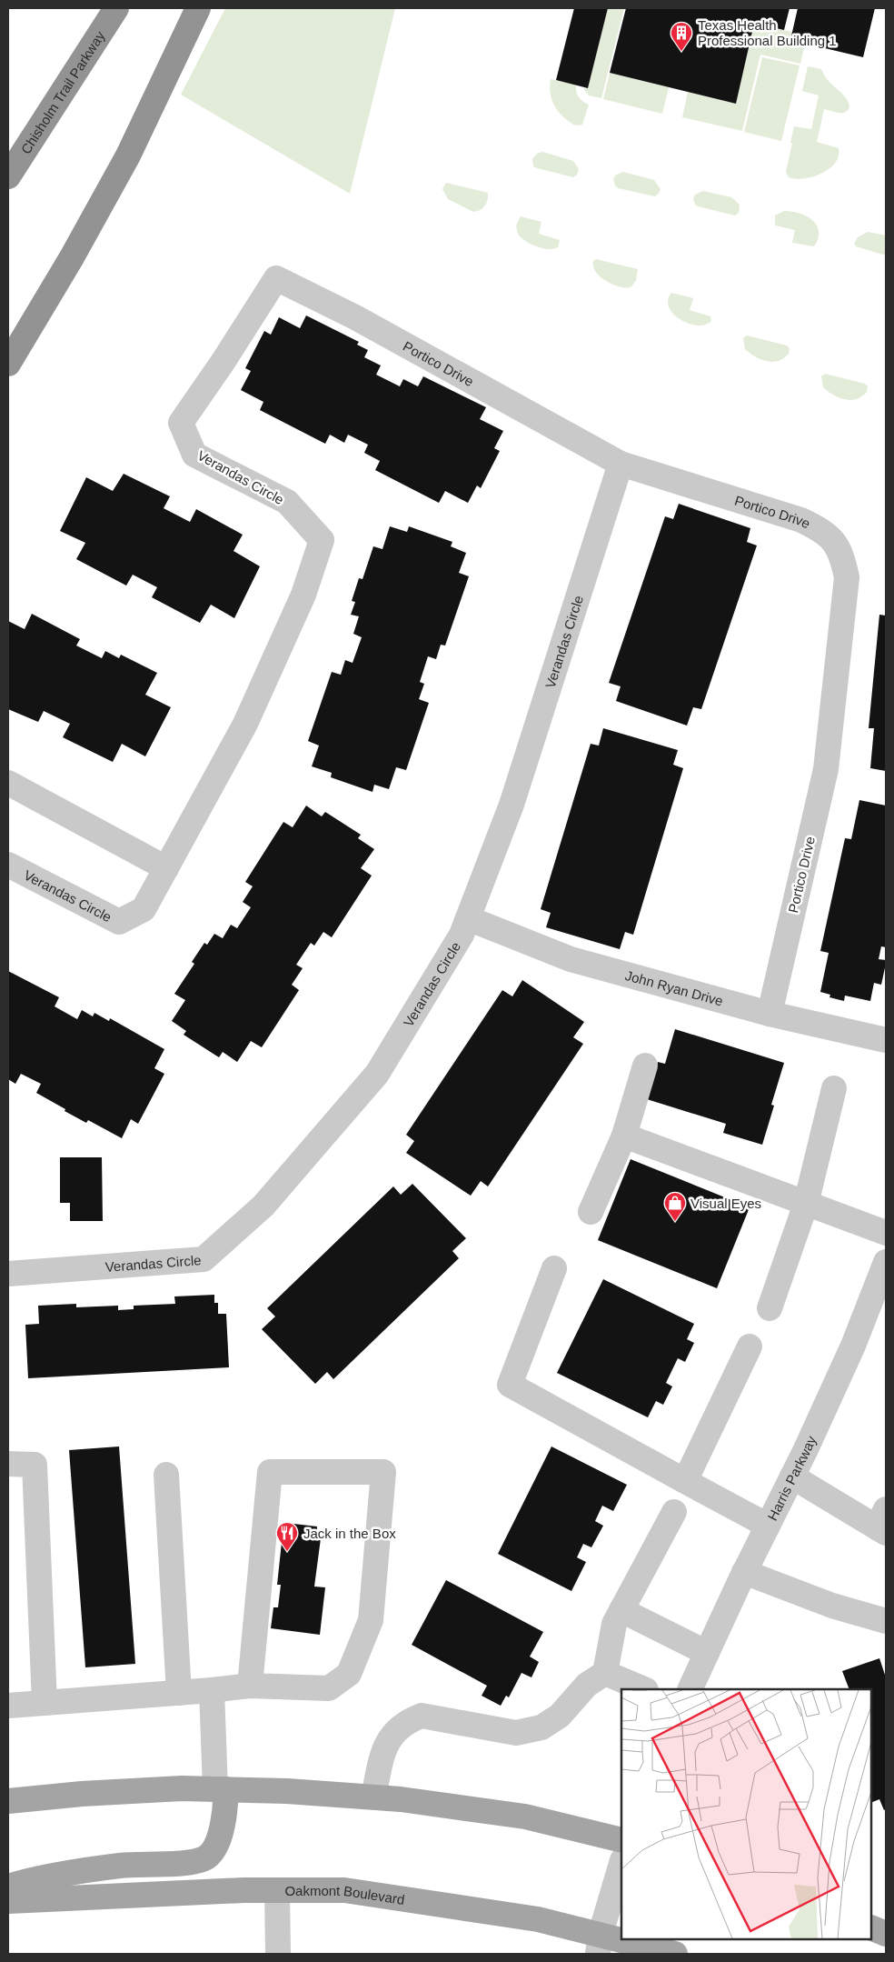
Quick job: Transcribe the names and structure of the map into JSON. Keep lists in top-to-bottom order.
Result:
{
  "streets": {
    "highway": ["Chisholm Trail Parkway"],
    "main road": ["Oakmont Boulevard"],
    "street": [
      "Portico Drive",
      "Verandas Circle",
      "John Ryan Drive",
      "Harris Parkway"
    ]
  },
  "crossings": [
    ["Portico Drive", "Verandas Circle"],
    ["Portico Drive", "John Ryan Drive"],
    ["Verandas Circle", "John Ryan Drive"]
  ],
  "places": {
    "building": ["Texas Health Professional Building 1"],
    "shop": ["Visual Eyes"],
    "restaurant": ["Jack in the Box"]
  }
}
